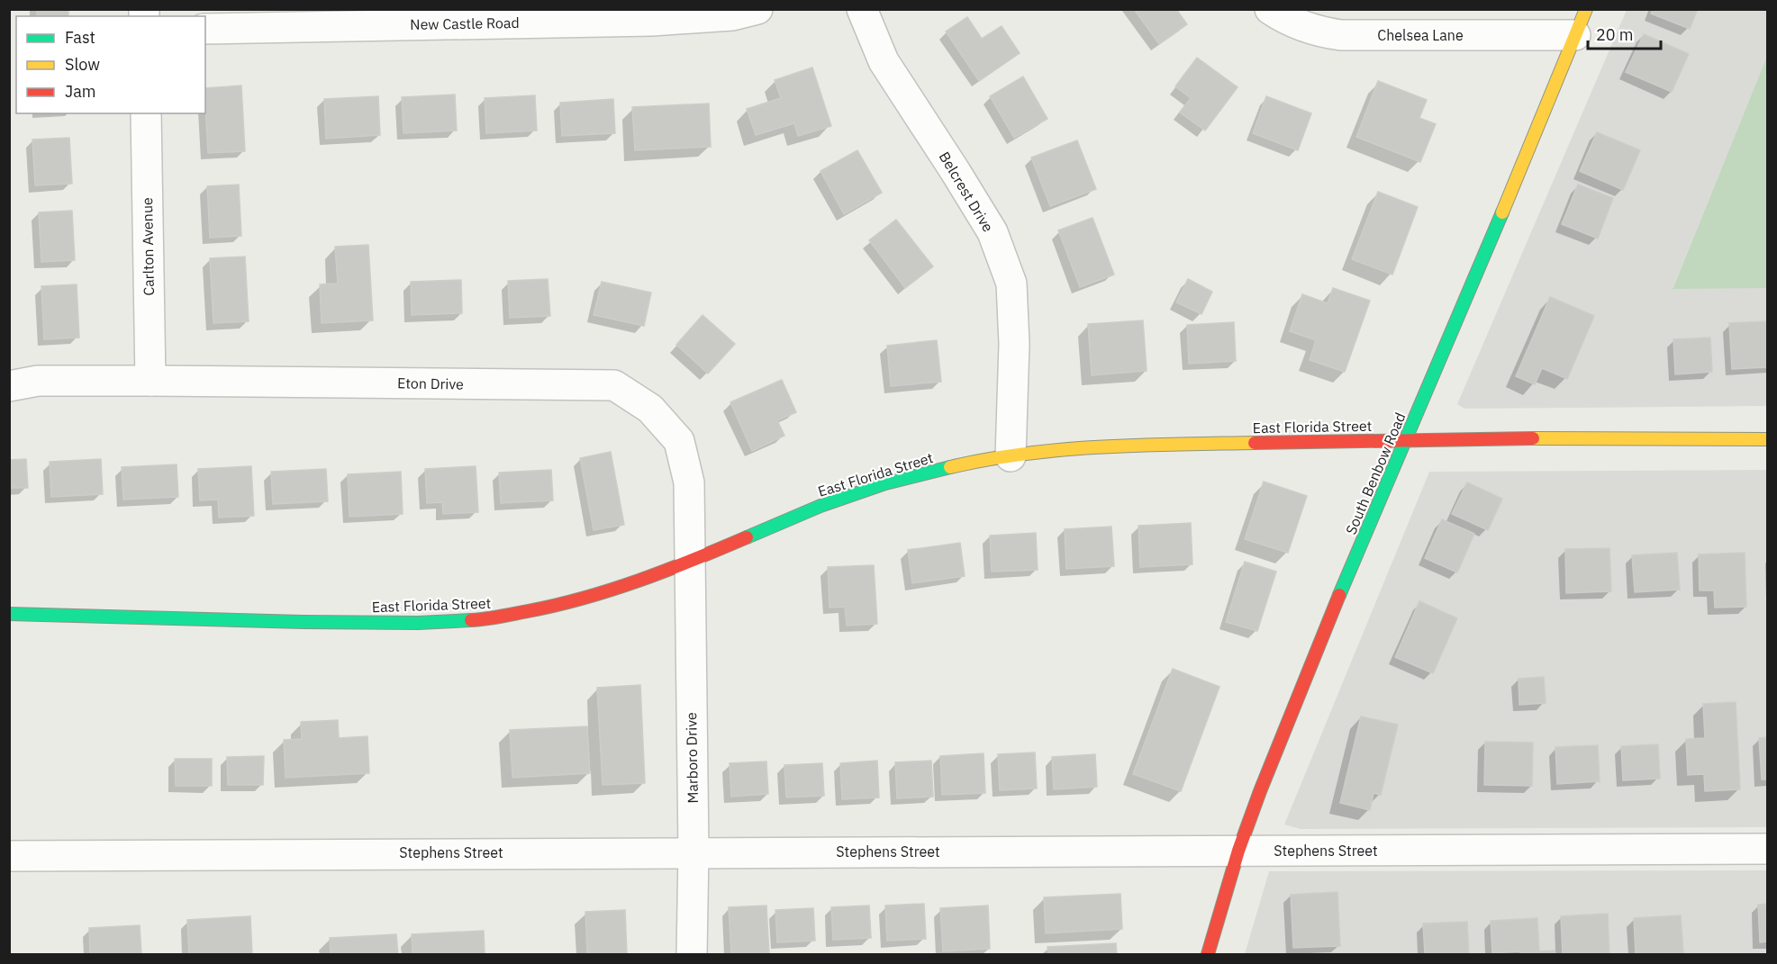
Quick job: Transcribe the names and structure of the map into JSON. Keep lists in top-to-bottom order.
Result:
{
  "streets": {
    "main road": ["East Florida Street", "South Benbow Road"],
    "street": [
      "New Castle Road",
      "Chelsea Lane",
      "Belcrest Drive",
      "Carlton Avenue",
      "Eton Drive",
      "Marboro Drive",
      "Stephens Street"
    ]
  },
  "crossings": [
    ["Chelsea Lane", "South Benbow Road"],
    ["Belcrest Drive", "East Florida Street"],
    ["Carlton Avenue", "Eton Drive"],
    ["Eton Drive", "East Florida Street"],
    ["Eton Drive", "Marboro Drive"],
    ["East Florida Street", "South Benbow Road"],
    ["East Florida Street", "Marboro Drive"],
    ["South Benbow Road", "Stephens Street"],
    ["Marboro Drive", "Stephens Street"]
  ],
  "legend": ["Fast", "Slow", "Jam"],
  "scale_bar": "20 m"
}
